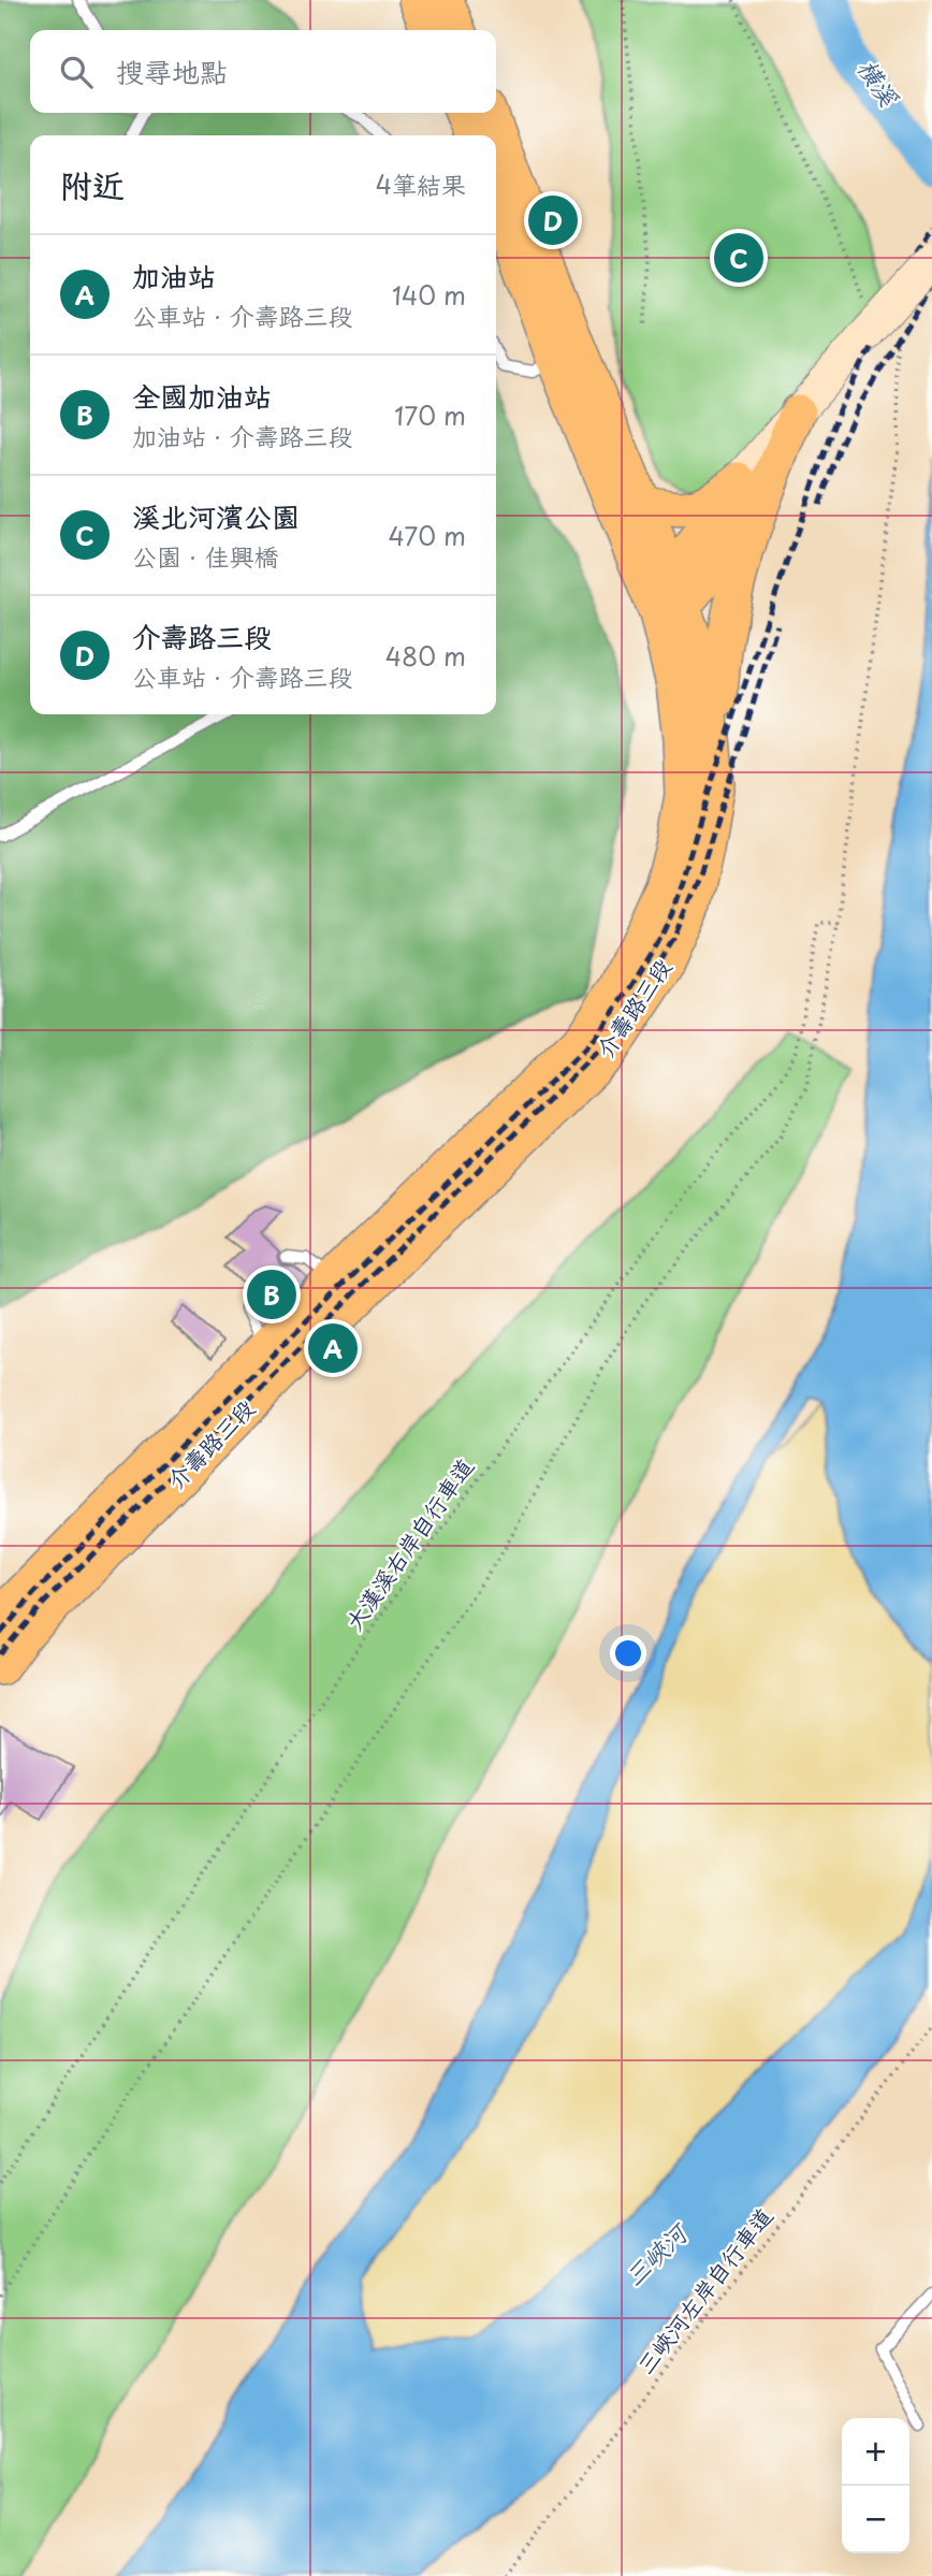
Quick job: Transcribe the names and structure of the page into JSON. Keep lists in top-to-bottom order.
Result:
{
  "streets": {
    "main road": ["介壽路三段"],
    "path": ["大漢溪右岸自行車道", "三峽河左岸自行車道"]
  },
  "water": ["橫溪", "三峽河"],
  "page": {
    "search": "搜尋地點",
    "heading": ["附近", "4筆結果"],
    "pins": [
      "D",
      "C",
      "B",
      "A"
    ],
    "list": [
      {
        "mark": "A",
        "name": "加油站",
        "note": "公車站 · 介壽路三段",
        "value": "140 m"
      },
      {
        "mark": "B",
        "name": "全國加油站",
        "note": "加油站 · 介壽路三段",
        "value": "170 m"
      },
      {
        "mark": "C",
        "name": "溪北河濱公園",
        "note": "公園 · 佳興橋",
        "value": "470 m"
      },
      {
        "mark": "D",
        "name": "介壽路三段",
        "note": "公車站 · 介壽路三段",
        "value": "480 m"
      }
    ],
    "map_buttons": ["+", "−"]
  }
}
